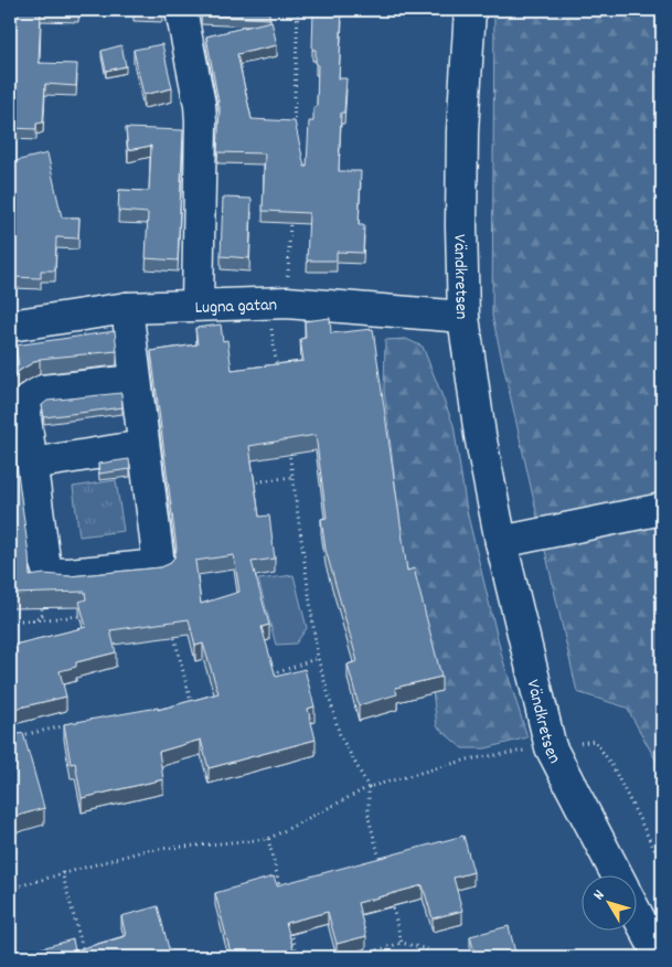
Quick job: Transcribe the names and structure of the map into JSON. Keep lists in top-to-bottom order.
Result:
{
  "streets": {
    "street": ["Vändkretsen", "Lugna gatan"]
  },
  "crossings": [
    ["Vändkretsen", "Lugna gatan"]
  ],
  "north": "top left"
}
